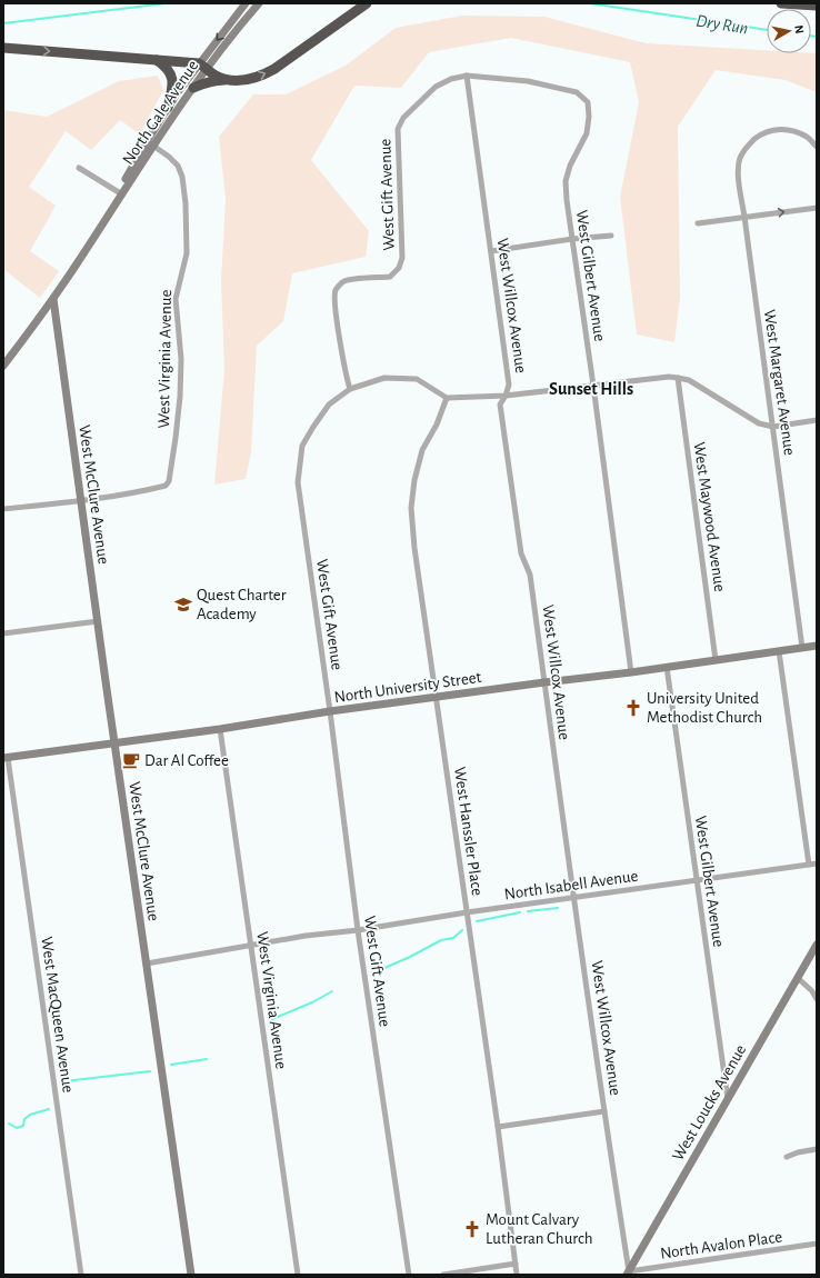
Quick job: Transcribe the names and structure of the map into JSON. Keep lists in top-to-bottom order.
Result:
{
  "streets": {
    "main road": [
      "North Gale Avenue",
      "West McClure Avenue",
      "North University Street",
      "West Loucks Avenue"
    ],
    "street": [
      "West Gift Avenue",
      "West Gilbert Avenue",
      "West Willcox Avenue",
      "West Virginia Avenue",
      "West Margaret Avenue",
      "West Maywood Avenue",
      "West Hanssler Place",
      "North Isabell Avenue",
      "West MacQueen Avenue",
      "North Avalon Place"
    ]
  },
  "crossings": [
    ["North Gale Avenue", "West Virginia Avenue"],
    ["North Gale Avenue", "West McClure Avenue"],
    ["West Gift Avenue", "West Gilbert Avenue"],
    ["West Gift Avenue", "North University Street"],
    ["West Gift Avenue", "North Isabell Avenue"],
    ["West Gilbert Avenue", "West Willcox Avenue"],
    ["West Gilbert Avenue", "North University Street"],
    ["West Gilbert Avenue", "North Isabell Avenue"],
    ["West Gilbert Avenue", "West Loucks Avenue"],
    ["West Willcox Avenue", "North University Street"],
    ["West Willcox Avenue", "North Isabell Avenue"],
    ["West Willcox Avenue", "West Loucks Avenue"],
    ["West Willcox Avenue", "North Avalon Place"],
    ["West Virginia Avenue", "West McClure Avenue"],
    ["West Virginia Avenue", "North University Street"],
    ["West Virginia Avenue", "North Isabell Avenue"],
    ["West Margaret Avenue", "North University Street"],
    ["West McClure Avenue", "North University Street"],
    ["West McClure Avenue", "North Isabell Avenue"],
    ["West Maywood Avenue", "North University Street"],
    ["North University Street", "West Hanssler Place"],
    ["North University Street", "West MacQueen Avenue"],
    ["West Hanssler Place", "North Isabell Avenue"],
    ["West Loucks Avenue", "North Avalon Place"]
  ],
  "districts": ["Sunset Hills"],
  "water": ["Dry Run"],
  "places": {
    "school or university": ["Quest Charter Academy"],
    "church": ["University United Methodist Church", "Mount Calvary Lutheran Church"],
    "cafe": ["Dar Al Coffee"]
  },
  "north": "right"
}
